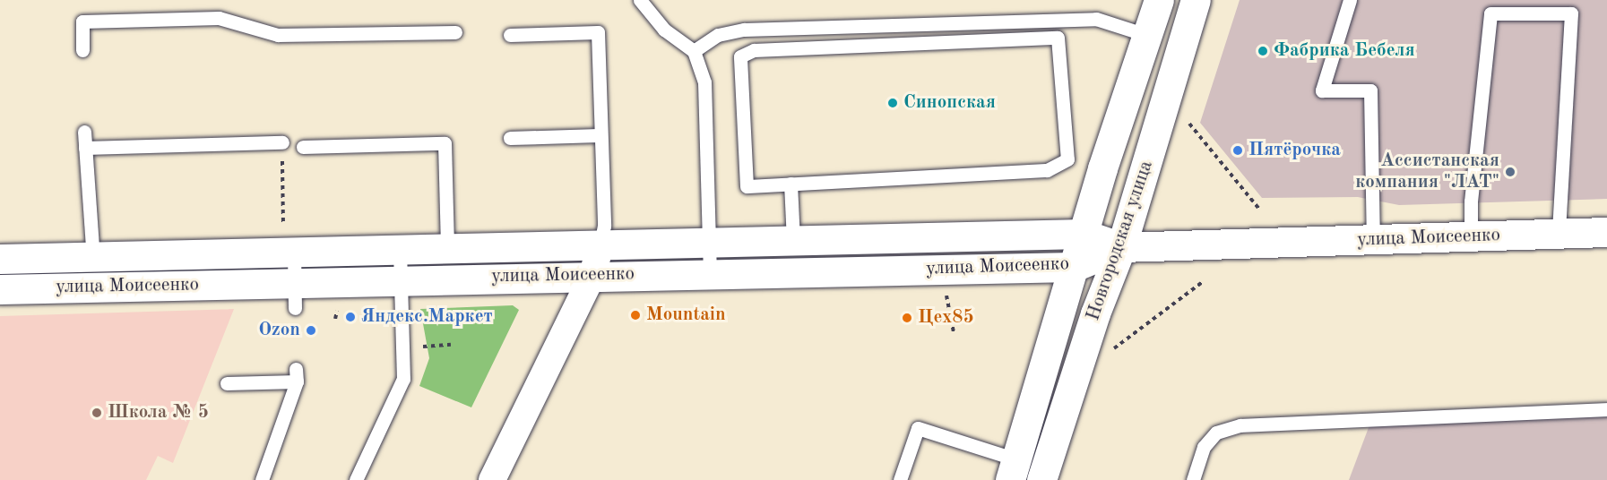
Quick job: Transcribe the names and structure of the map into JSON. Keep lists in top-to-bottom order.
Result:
{
  "streets": {
    "street": ["улица Моисеенко", "Новгородская улица"]
  },
  "crossings": [
    ["улица Моисеенко", "Новгородская улица"]
  ],
  "places": [
    "Фабрика Бебеля",
    "Синопская",
    "Пятёрочка",
    "Ассистанская компания \"ЛАТ\"",
    "Mountain",
    "Яндекс.Маркет",
    "Цех85",
    "Ozon",
    "Школа № 5"
  ]
}
